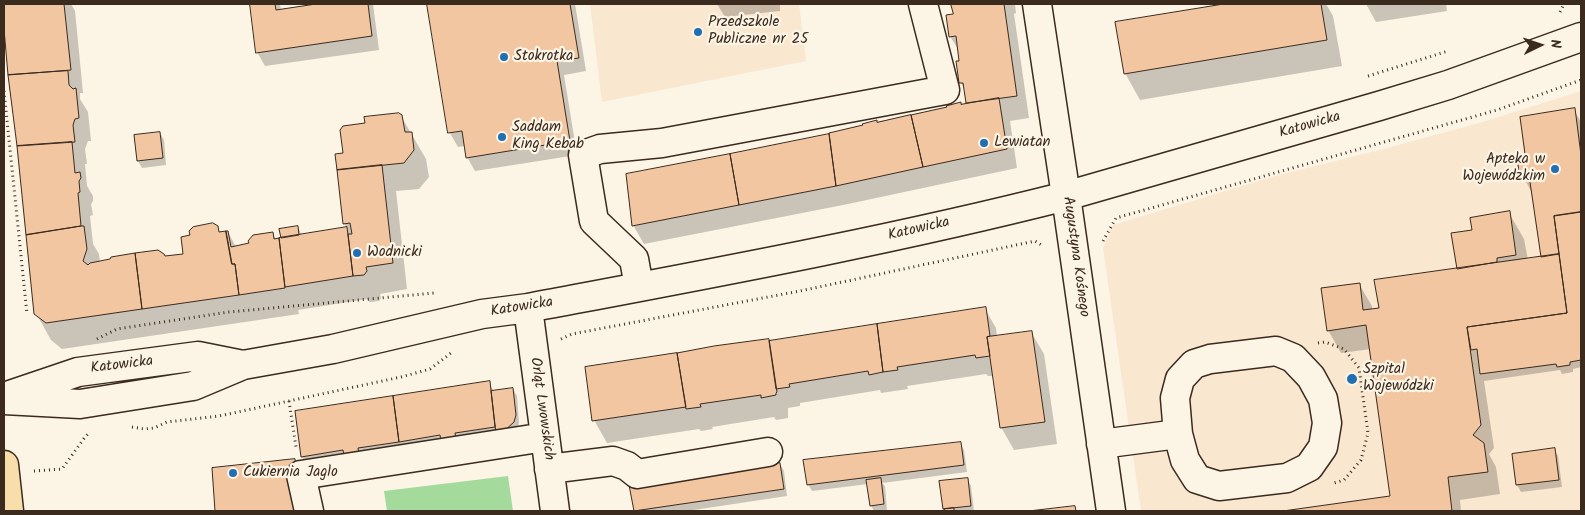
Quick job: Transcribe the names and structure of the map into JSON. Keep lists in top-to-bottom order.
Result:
{
  "streets": {
    "street": ["Katowicka", "Augustyna Kośnego", "Orląt Lwowskich"]
  },
  "crossings": [
    ["Katowicka", "Augustyna Kośnego"],
    ["Katowicka", "Orląt Lwowskich"]
  ],
  "places": [
    "Przedszkole Publiczne nr 25",
    "Stokrotka",
    "Saddam King Kebab",
    "Lewiatan",
    "Apteka w Wojewódzkim",
    "Wodnicki",
    "Szpital Wojewódzki",
    "Cukiernia Jaglo"
  ],
  "north": "right"
}
